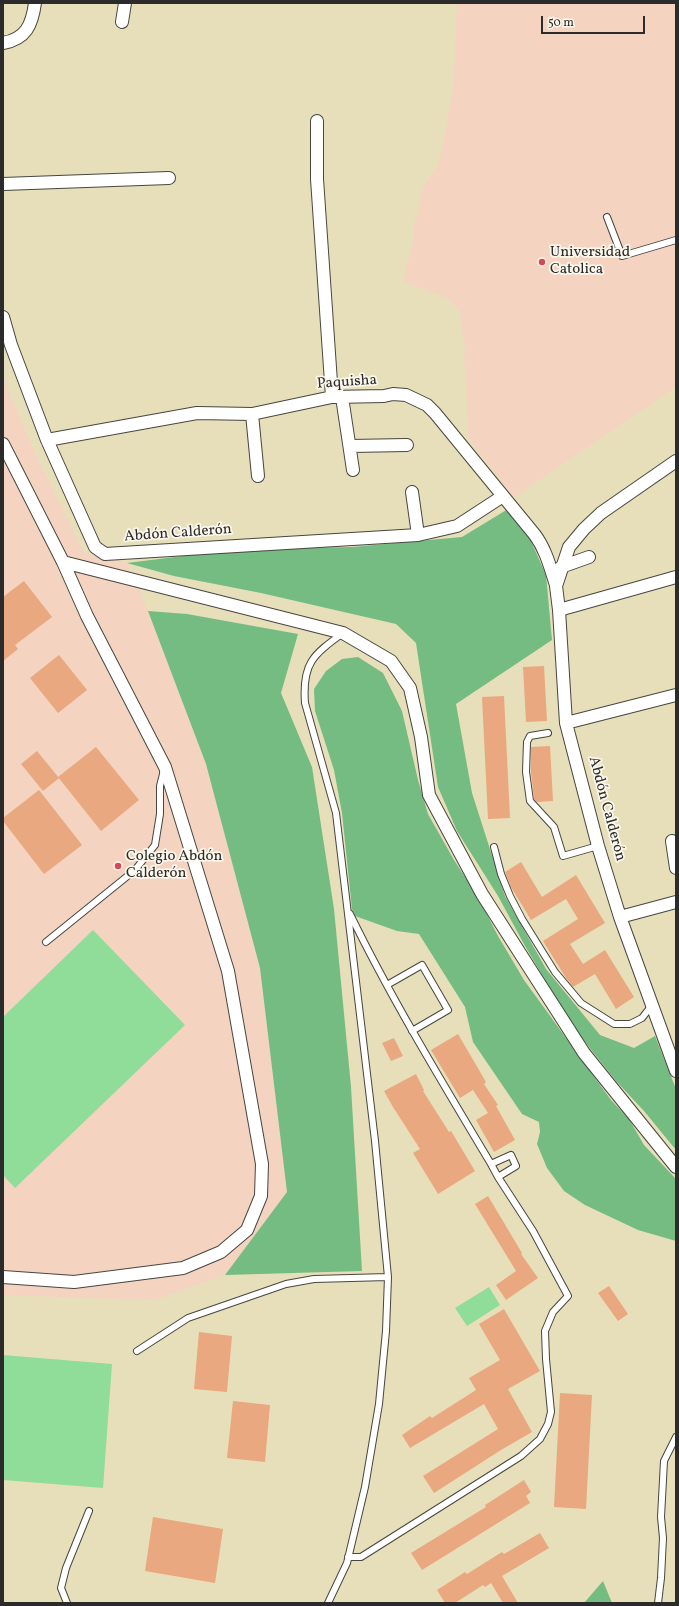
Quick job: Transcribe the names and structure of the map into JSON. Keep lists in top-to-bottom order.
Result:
{
  "streets": {
    "street": ["Paquisha", "Abdón Calderón"]
  },
  "crossings": [
    ["Paquisha", "Abdón Calderón"]
  ],
  "places": ["Universidad Catolica", "Colegio Abdón Calderón"],
  "scale_bar": "50 m"
}
